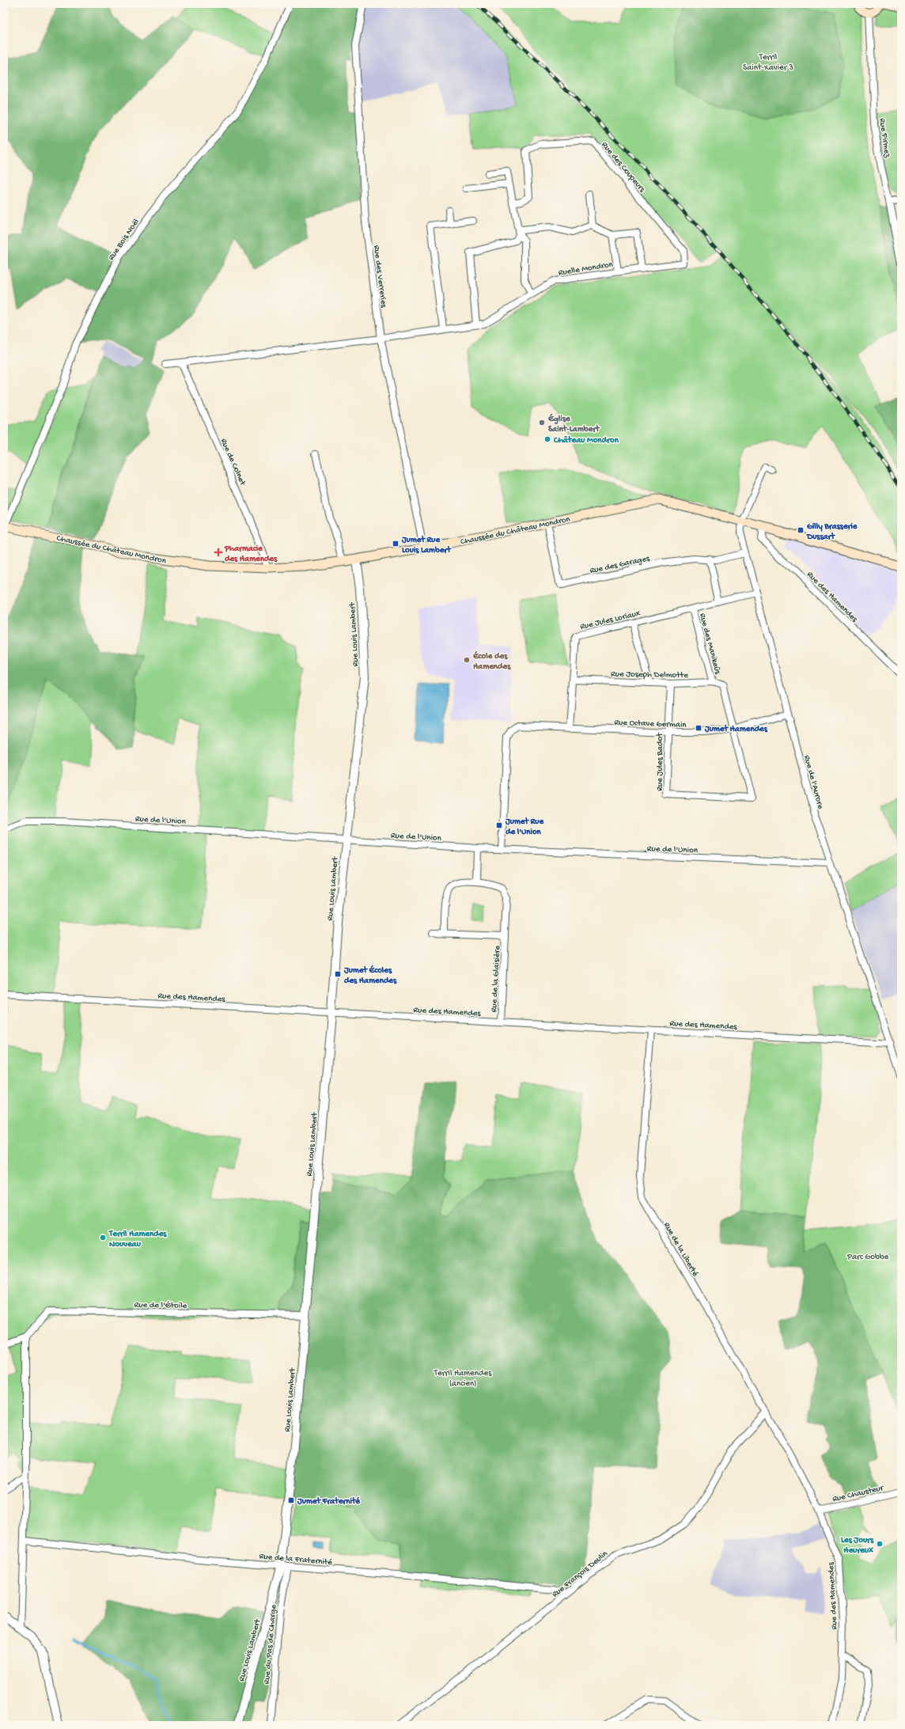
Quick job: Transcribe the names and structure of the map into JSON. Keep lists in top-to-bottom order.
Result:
{
  "streets": {
    "main road": ["Chaussée du Château Mondron"],
    "street": [
      "Rue Pirmez",
      "Rue des Coupeurs",
      "Rue Bois Noël",
      "Ruelle Mondron",
      "Rue des Verreries",
      "Rue de Colnet",
      "Rue des Garages",
      "Rue des Hamendes",
      "Rue Jules Loriaux",
      "Rue Louis Lambert",
      "Rue des Manikeûs",
      "Rue Joseph Delmotte",
      "Rue Octave Germain",
      "Rue Jules Badot",
      "Rue de l'Aurore",
      "Rue de l'Union",
      "Rue de la Glaisière",
      "Rue de la Liberté",
      "Rue de l'Étoile",
      "Rue Chausteur",
      "Rue de la Fraternité",
      "Rue François Deulin",
      "Rue du Pas de Charge"
    ]
  },
  "crossings": [
    ["Rue des Coupeurs", "Ruelle Mondron"],
    ["Rue Bois Noël", "Chaussée du Château Mondron"],
    ["Ruelle Mondron", "Rue des Verreries"],
    ["Rue des Verreries", "Chaussée du Château Mondron"],
    ["Rue de Colnet", "Chaussée du Château Mondron"],
    ["Chaussée du Château Mondron", "Rue des Garages"],
    ["Chaussée du Château Mondron", "Rue des Hamendes"],
    ["Chaussée du Château Mondron", "Rue Louis Lambert"],
    ["Chaussée du Château Mondron", "Rue de l'Aurore"],
    ["Rue des Garages", "Rue de l'Aurore"],
    ["Rue des Hamendes", "Rue Louis Lambert"],
    ["Rue des Hamendes", "Rue de l'Aurore"],
    ["Rue des Hamendes", "Rue de la Glaisière"],
    ["Rue des Hamendes", "Rue de la Liberté"],
    ["Rue des Hamendes", "Rue Chausteur"],
    ["Rue Jules Loriaux", "Rue des Manikeûs"],
    ["Rue Jules Loriaux", "Rue Joseph Delmotte"],
    ["Rue Jules Loriaux", "Rue Octave Germain"],
    ["Rue Jules Loriaux", "Rue de l'Aurore"],
    ["Rue Louis Lambert", "Rue de l'Union"],
    ["Rue Louis Lambert", "Rue de l'Étoile"],
    ["Rue Louis Lambert", "Rue de la Fraternité"],
    ["Rue Louis Lambert", "Rue du Pas de Charge"],
    ["Rue des Manikeûs", "Rue Joseph Delmotte"],
    ["Rue Joseph Delmotte", "Rue Jules Badot"],
    ["Rue Octave Germain", "Rue Jules Badot"],
    ["Rue Octave Germain", "Rue de l'Aurore"],
    ["Rue Octave Germain", "Rue de l'Union"],
    ["Rue de l'Aurore", "Rue de l'Union"],
    ["Rue de la Liberté", "Rue François Deulin"],
    ["Rue de la Fraternité", "Rue François Deulin"],
    ["Rue de la Fraternité", "Rue du Pas de Charge"]
  ],
  "parks": ["Terril Saint-Xavier 3", "Parc Gobbe", "Terril Hamendes (ancien)"],
  "places": {
    "other": [
      "Église Saint-Lambert",
      "Château Mondron",
      "École des Hamendes",
      "Terril Hamendes Nouveau",
      "Les Jours Heureux"
    ],
    "transit": [
      "Gilly Brasserie Dussart",
      "Jumet Rue Louis Lambert",
      "Jumet Hamendes",
      "Jumet Rue de l'Union",
      "Jumet Écoles des Hamendes",
      "Jumet Fraternité"
    ],
    "health": ["Pharmacie des Hamendes"]
  }
}
